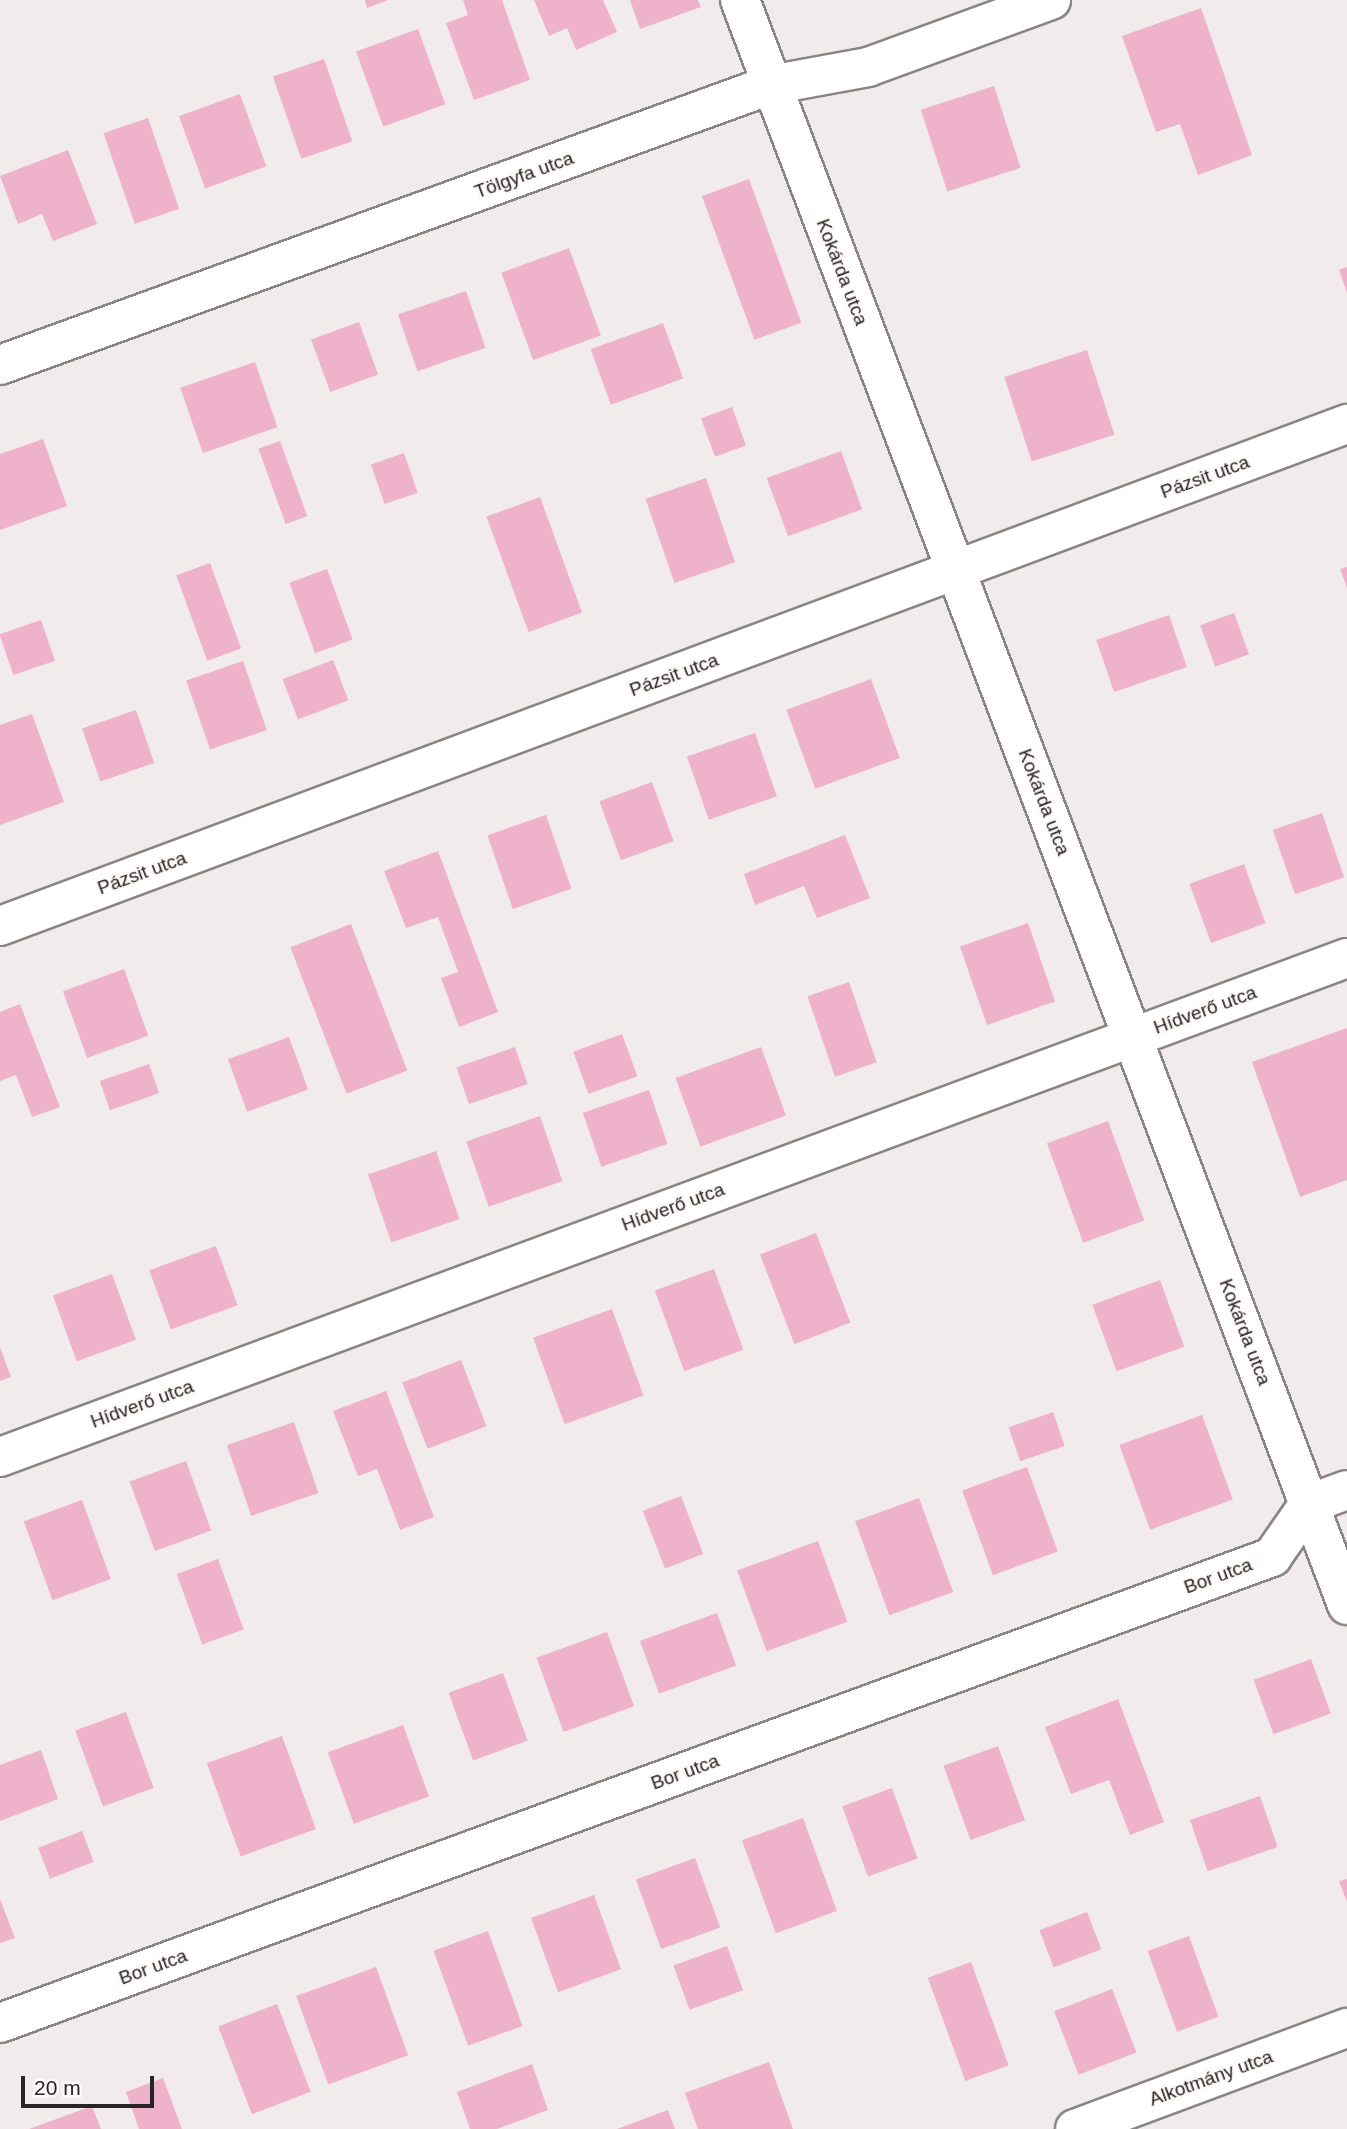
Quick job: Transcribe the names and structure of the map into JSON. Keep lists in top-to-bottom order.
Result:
{
  "streets": {
    "street": [
      "Tölgyfa utca",
      "Kokárda utca",
      "Pázsit utca",
      "Hídverő utca",
      "Bor utca",
      "Alkotmány utca"
    ]
  },
  "crossings": [
    ["Tölgyfa utca", "Kokárda utca"],
    ["Kokárda utca", "Pázsit utca"],
    ["Kokárda utca", "Hídverő utca"],
    ["Kokárda utca", "Bor utca"]
  ],
  "scale_bar": "20 m"
}
